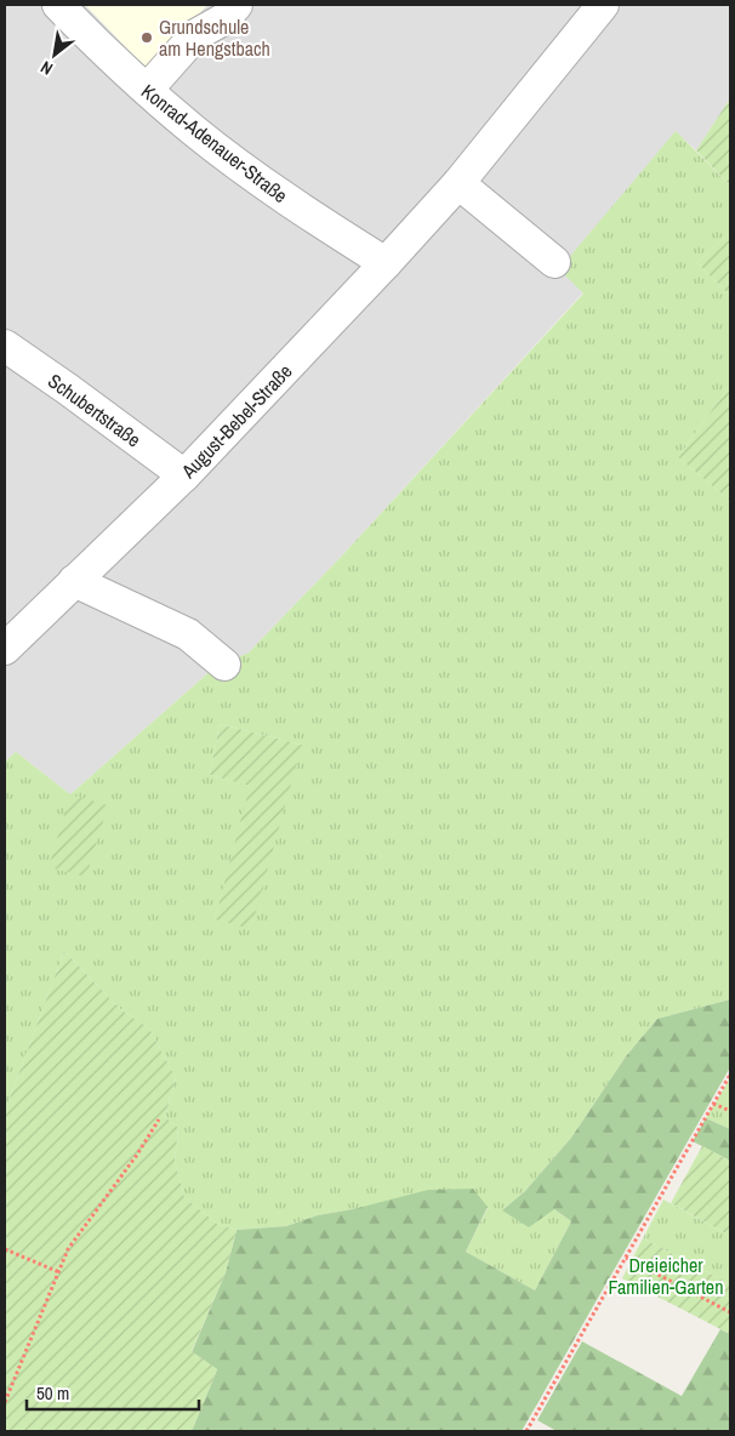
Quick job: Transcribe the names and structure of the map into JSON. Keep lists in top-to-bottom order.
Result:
{
  "streets": {
    "street": ["Konrad-Adenauer-Straße", "Schubertstraße", "August-Bebel-Straße"]
  },
  "crossings": [
    ["Konrad-Adenauer-Straße", "August-Bebel-Straße"],
    ["Schubertstraße", "August-Bebel-Straße"]
  ],
  "parks": ["Dreieicher Familien-Garten"],
  "places": ["Grundschule am Hengstbach"],
  "scale_bar": "50 m",
  "north": "bottom left"
}
